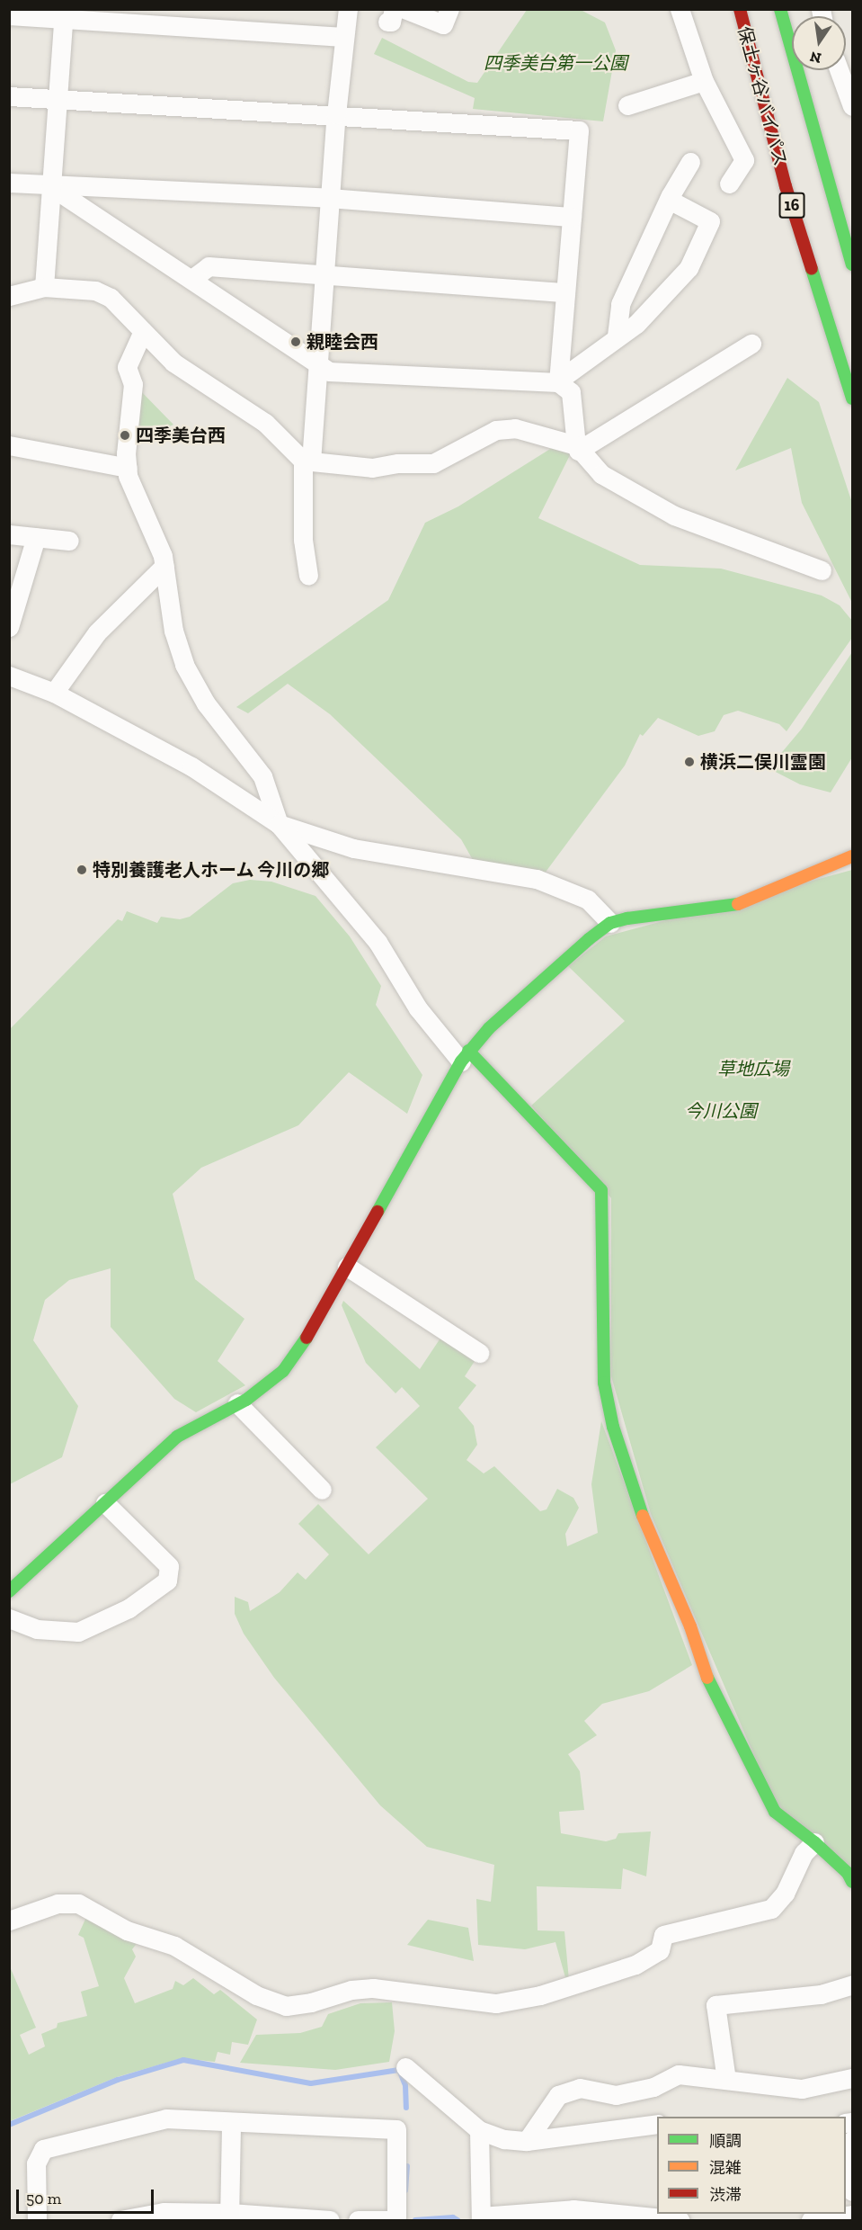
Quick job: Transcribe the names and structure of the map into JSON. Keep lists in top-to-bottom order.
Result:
{
  "streets": {
    "main road": ["保土ヶ谷バイパス", "16"]
  },
  "parks": ["四季美台第一公園", "草地広場", "今川公園"],
  "places": [
    "親睦会西",
    "四季美台西",
    "横浜二俣川霊園",
    "特別養護老人ホーム 今川の郷"
  ],
  "legend": ["順調", "混雑", "渋滞"],
  "scale_bar": "50 m",
  "north": "bottom"
}
